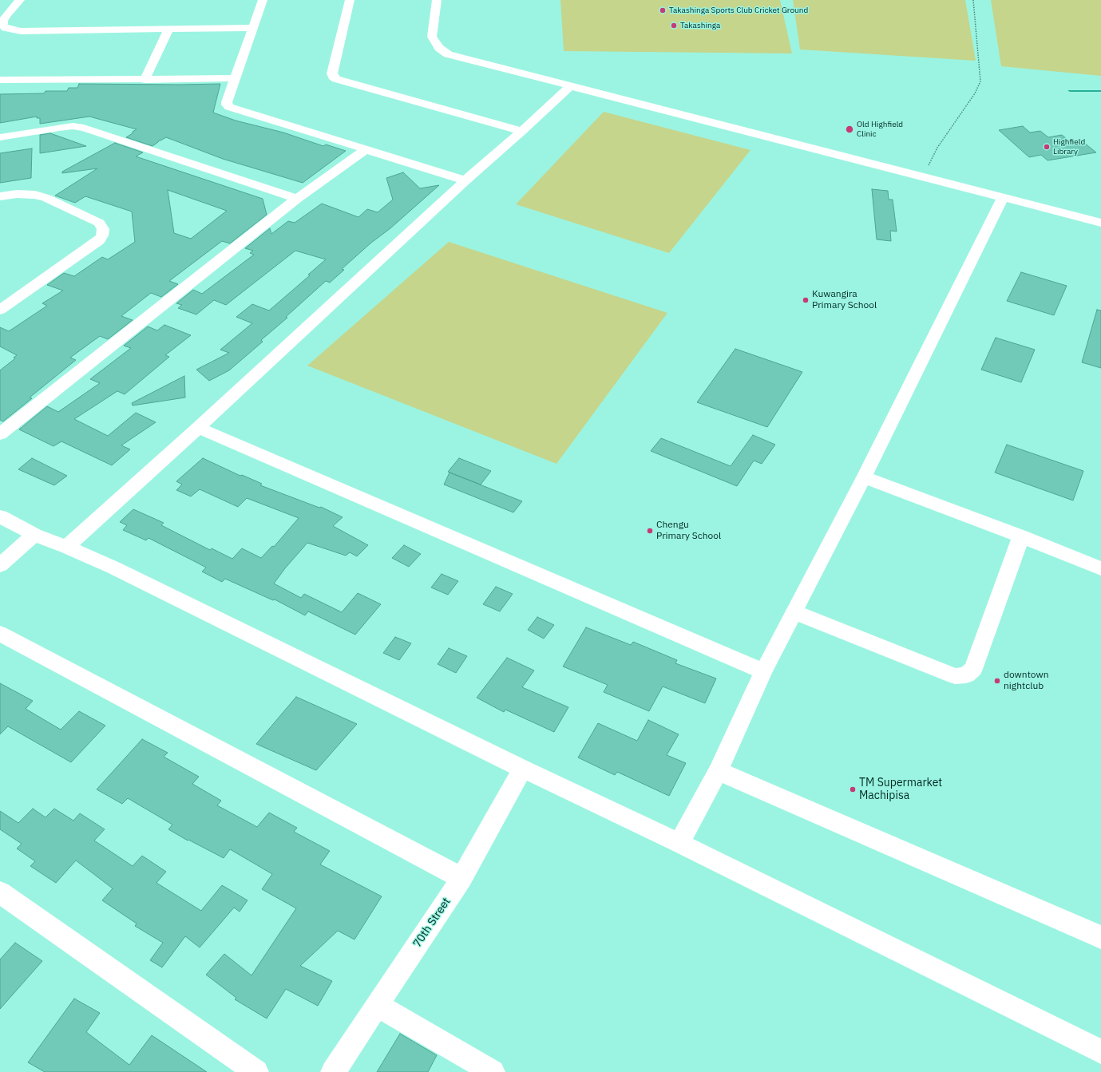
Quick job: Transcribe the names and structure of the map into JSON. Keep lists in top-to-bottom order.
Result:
{
  "streets": {
    "street": ["70th Street"]
  },
  "places": [
    "Takashinga Sports Club Cricket Ground",
    "Takashinga",
    "Old Highfield Clinic",
    "Highfield Library",
    "Kuwangira Primary School",
    "Chengu Primary School",
    "downtown nightclub",
    "TM Supermarket Machipisa"
  ]
}
